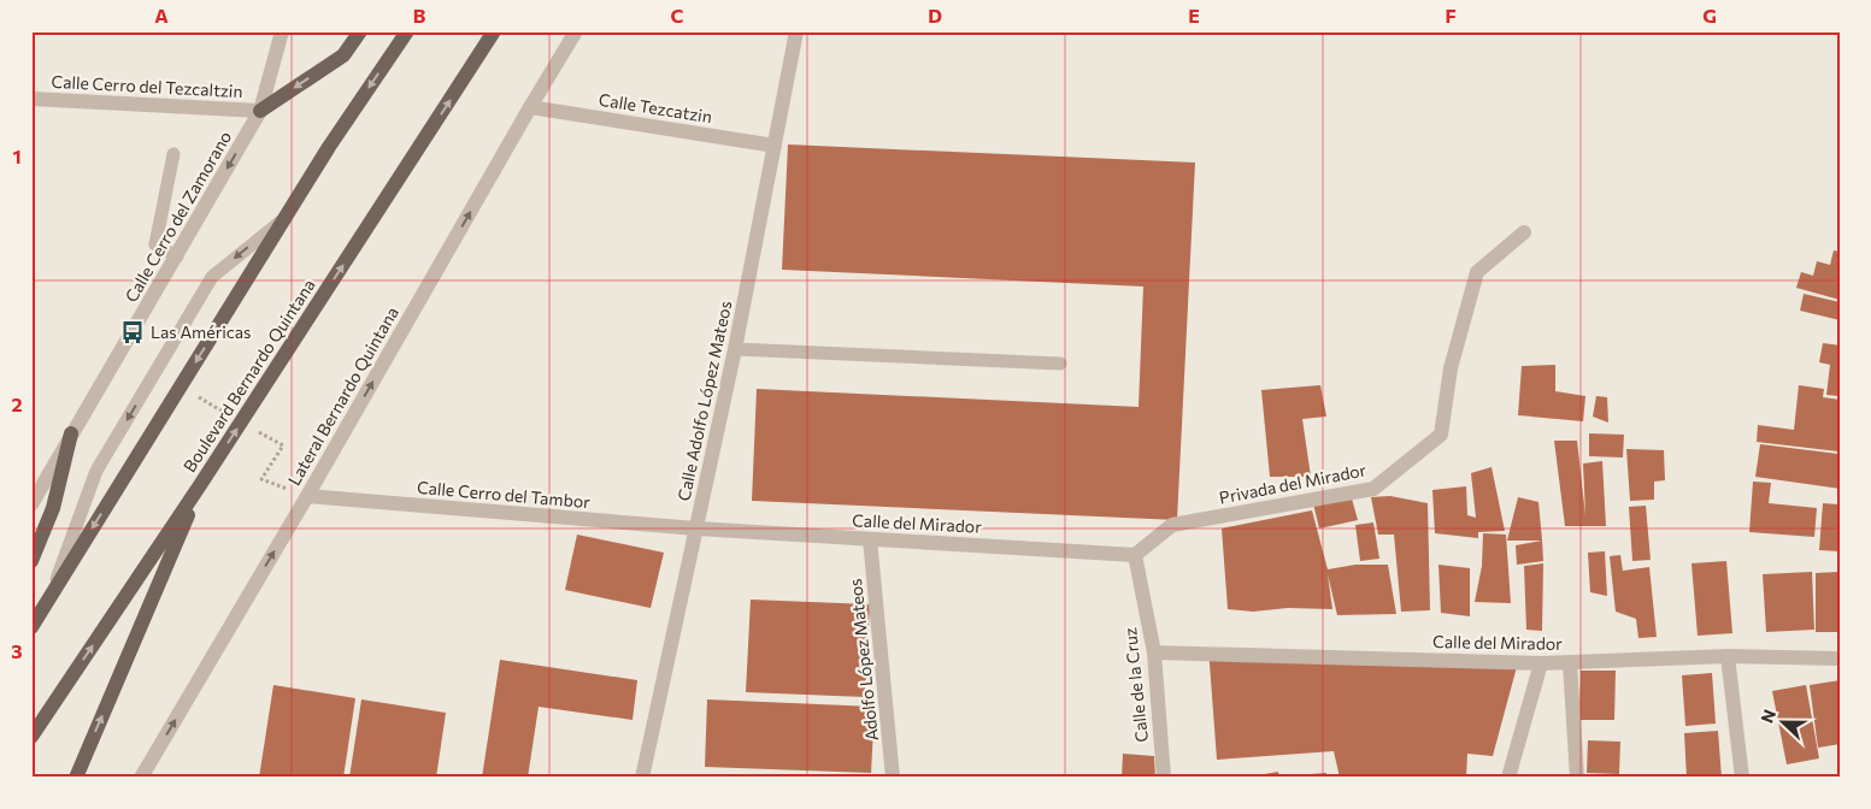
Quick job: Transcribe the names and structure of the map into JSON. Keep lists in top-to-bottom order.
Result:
{
  "streets": {
    "main road": ["Boulevard Bernardo Quintana"],
    "street": [
      "Calle Cerro del Tezcaltzin",
      "Calle Tezcatzin",
      "Calle Cerro del Zamorano",
      "Lateral Bernardo Quintana",
      "Calle Adolfo López Mateos",
      "Privada del Mirador",
      "Calle Cerro del Tambor",
      "Calle del Mirador",
      "Adolfo López Mateos",
      "Calle de la Cruz"
    ]
  },
  "crossings": [
    ["Calle Cerro del Tezcaltzin", "Calle Cerro del Zamorano"],
    ["Calle Tezcatzin", "Lateral Bernardo Quintana"],
    ["Calle Tezcatzin", "Calle Adolfo López Mateos"],
    ["Lateral Bernardo Quintana", "Calle Cerro del Tambor"],
    ["Calle Adolfo López Mateos", "Calle Cerro del Tambor"],
    ["Calle Adolfo López Mateos", "Calle del Mirador"],
    ["Privada del Mirador", "Calle del Mirador"],
    ["Privada del Mirador", "Calle de la Cruz"],
    ["Calle Cerro del Tambor", "Calle del Mirador"],
    ["Calle del Mirador", "Adolfo López Mateos"],
    ["Calle del Mirador", "Calle de la Cruz"]
  ],
  "one_way": ["Lateral Bernardo Quintana"],
  "places": {
    "bus stop": ["Las Américas"]
  },
  "north": "left",
  "grid": {
    "columns": [
      "A",
      "B",
      "C",
      "D",
      "E",
      "F",
      "G"
    ],
    "rows": ["1", "2", "3"]
  }
}
